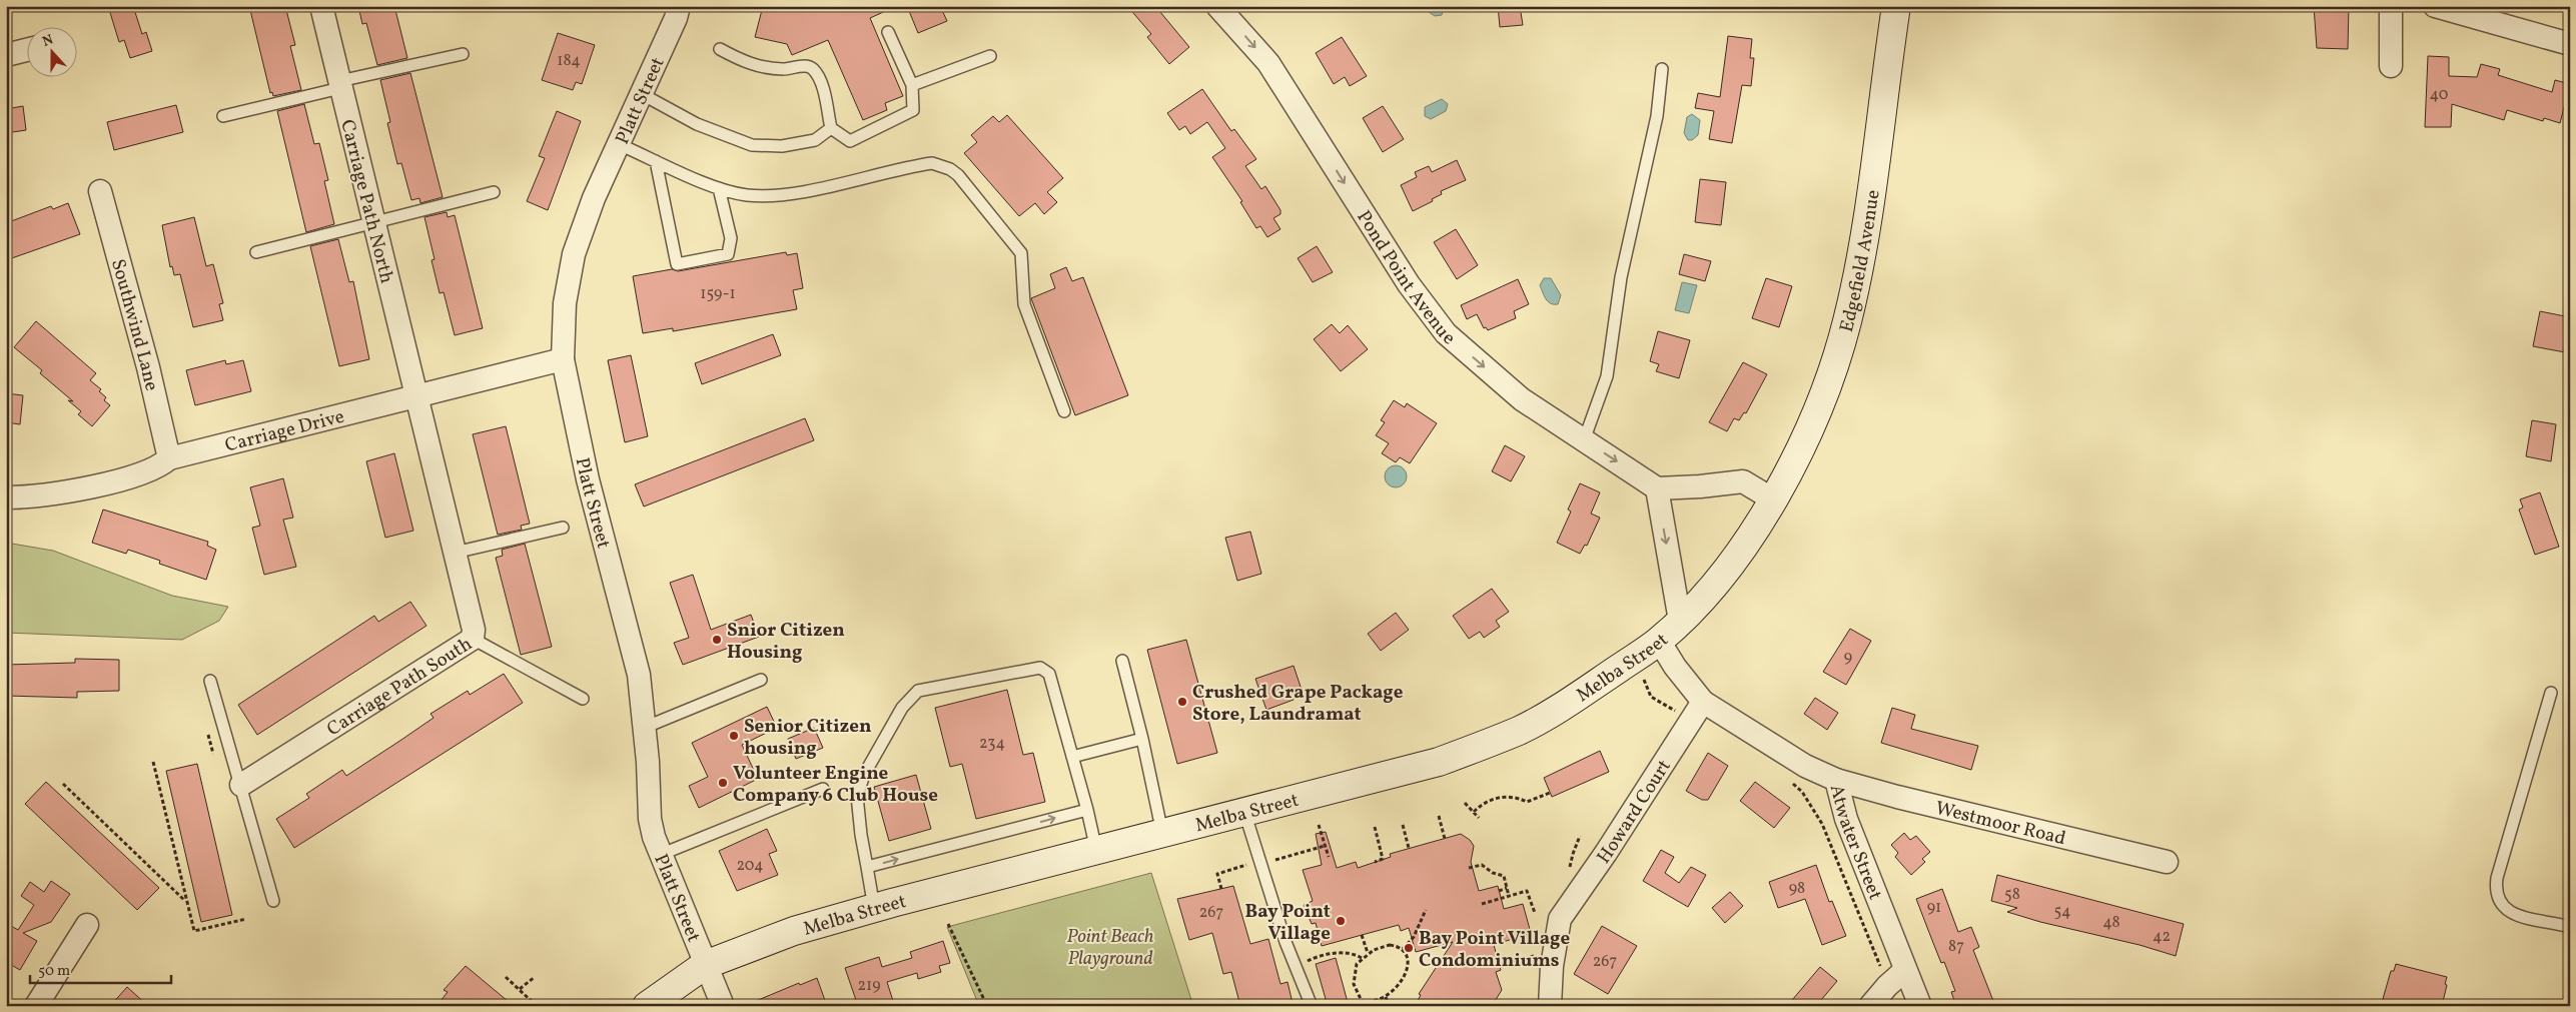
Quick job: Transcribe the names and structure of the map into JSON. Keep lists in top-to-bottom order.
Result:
{
  "streets": {
    "main road": ["Edgefield Avenue", "Melba Street"],
    "street": [
      "Platt Street",
      "Carriage Path North",
      "Pond Point Avenue",
      "Southwind Lane",
      "Carriage Drive",
      "Carriage Path South",
      "Howard Court",
      "Westmoor Road",
      "Atwater Street"
    ]
  },
  "crossings": [
    ["Platt Street", "Carriage Drive"],
    ["Platt Street", "Melba Street"],
    ["Carriage Path North", "Carriage Drive"],
    ["Carriage Path North", "Carriage Path South"],
    ["Edgefield Avenue", "Melba Street"],
    ["Southwind Lane", "Carriage Drive"],
    ["Carriage Drive", "Carriage Path South"],
    ["Melba Street", "Atwater Street"],
    ["Howard Court", "Atwater Street"],
    ["Westmoor Road", "Atwater Street"]
  ],
  "one_way": ["Pond Point Avenue"],
  "parks": ["Point Beach Playground"],
  "places": [
    "Snior Citizen Housing",
    "Crushed Grape Package Store, Laundramat",
    "Senior Citizen housing",
    "Volunteer Engine Company 6 Club House",
    "Bay Point Village",
    "Bay Point Village Condominiums"
  ],
  "house_numbers": [
    "184",
    "40",
    "159-1",
    "9",
    "234",
    "204",
    "98",
    "58",
    "91",
    "54",
    "267",
    "48",
    "42",
    "87",
    "267",
    "219"
  ],
  "scale_bar": "50 m",
  "north": "top"
}
